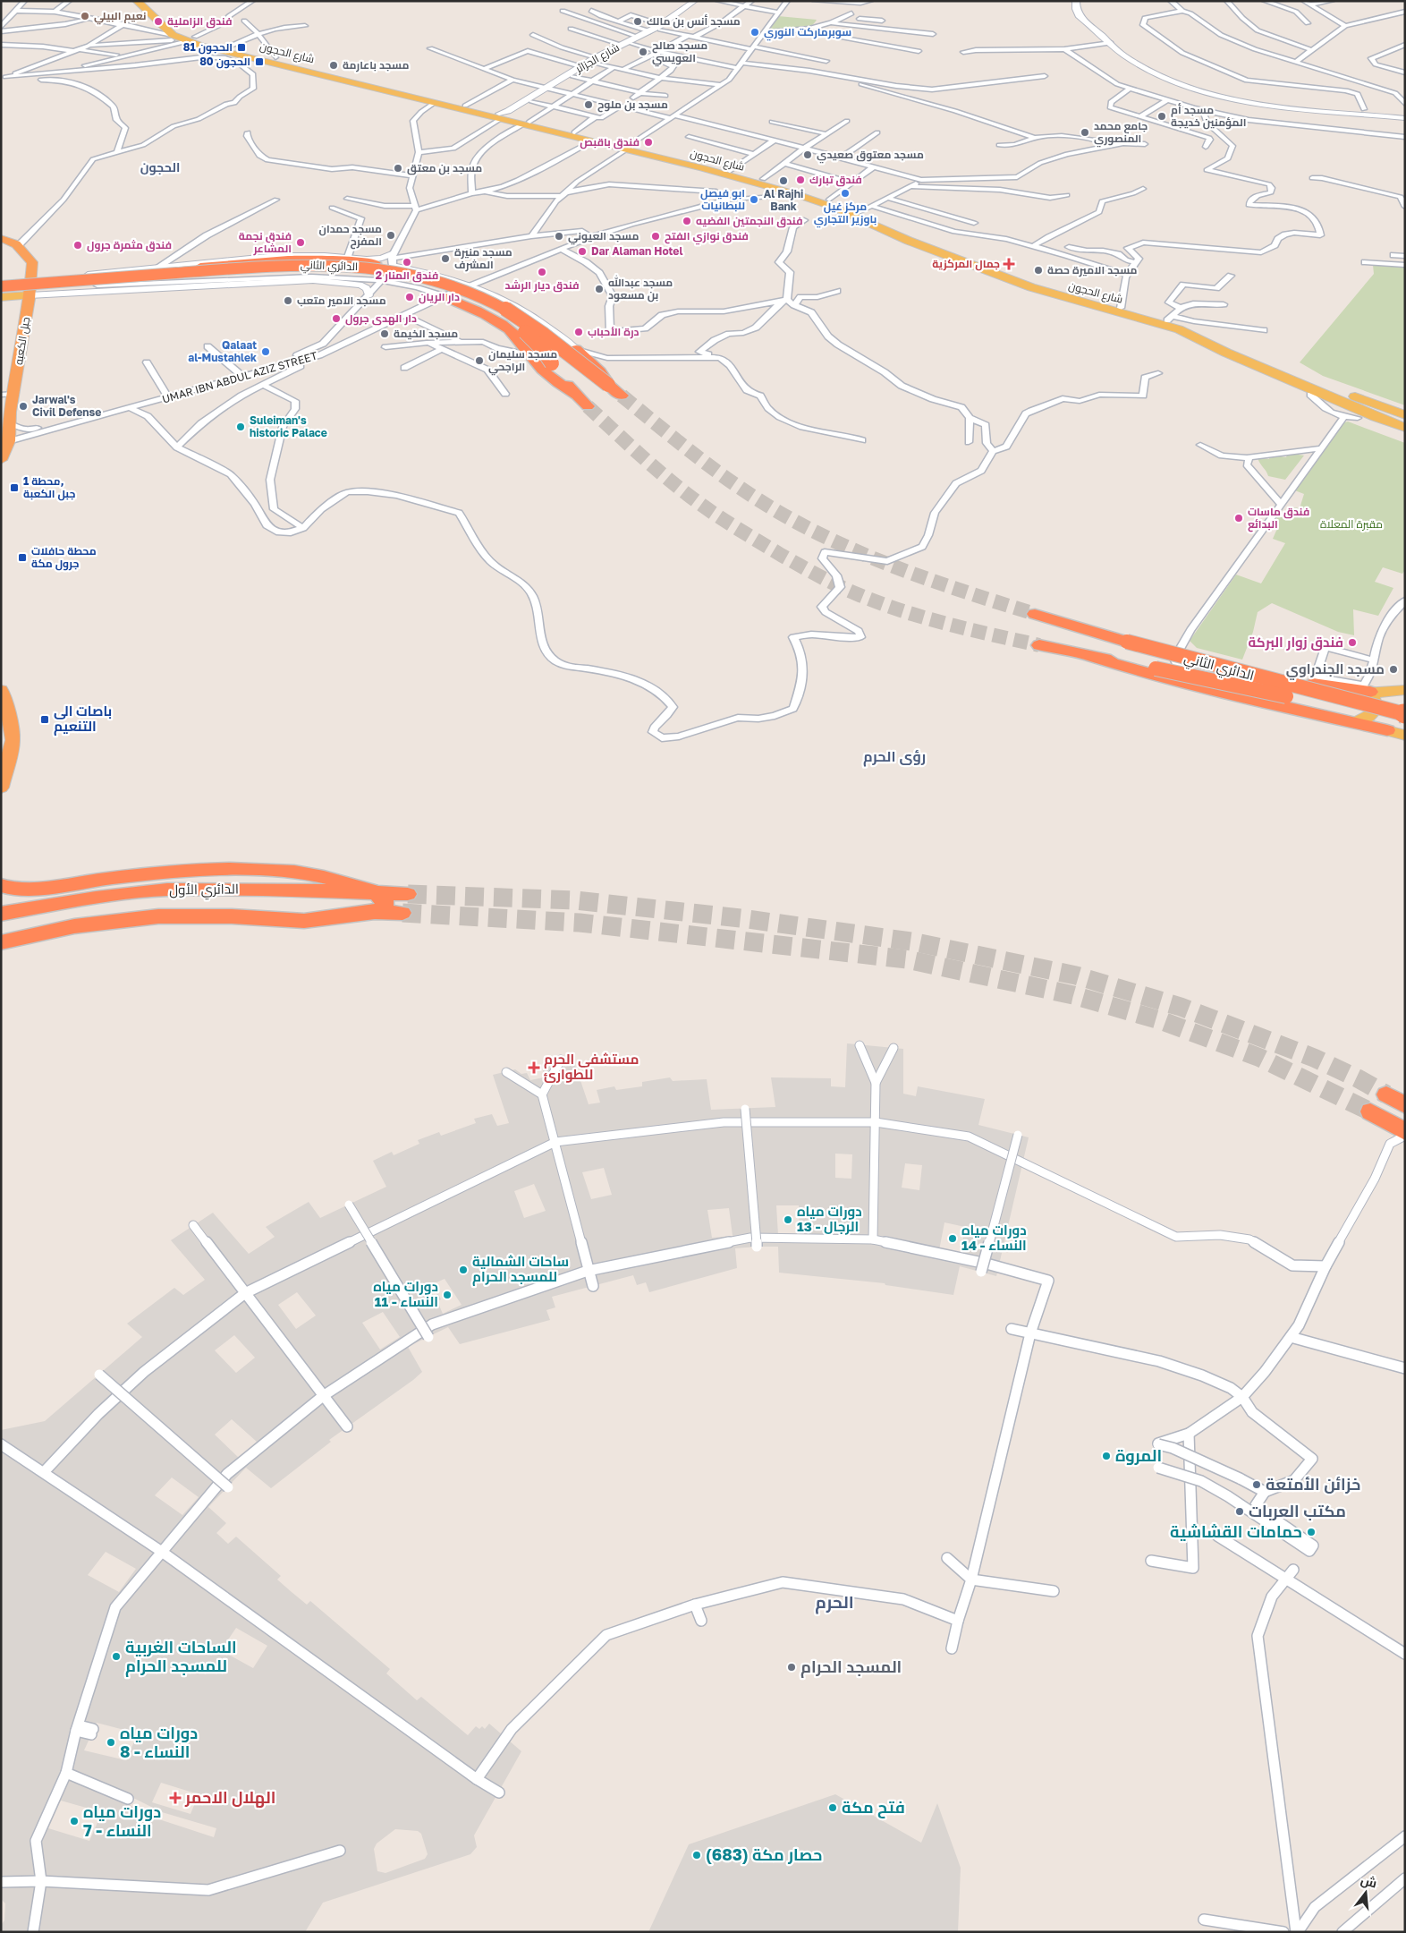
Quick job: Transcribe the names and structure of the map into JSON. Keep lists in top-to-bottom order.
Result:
{
  "streets": {
    "highway": ["الدائري الثاني", "جبل الكعبه", "الدائري الأول"],
    "main road": ["شارع الحجون"],
    "street": ["شارع الجزائر", "UMAR IBN ABDUL AZIZ STREET"]
  },
  "crossings": [
    ["شارع الحجون", "شارع الجزائر"],
    ["شارع الحجون", "UMAR IBN ABDUL AZIZ STREET"],
    ["جبل الكعبه", "UMAR IBN ABDUL AZIZ STREET"]
  ],
  "districts": ["الحجون", "رؤى الحرم", "الحرم"],
  "parks": ["مقبرة المعلاة"],
  "places": {
    "other": [
      "نعيم البيلي",
      "فندق الزاملية",
      "مسجد أنس بن مالك",
      "سوبرماركت النوري",
      "مسجد صالح العويسي",
      "مسجد باعارمة",
      "مسجد بن ملوح",
      "مسجد أم المؤمنين خديجة",
      "جامع محمد المنصوري",
      "فندق باقبص",
      "مسجد معتوق صعيدي",
      "مسجد بن معتق",
      "فندق تبارك",
      "Al Rajhi Bank",
      "مركز غيل باوزير التجاري",
      "ابو فيصل للبطانيات",
      "فندق النجمتين الفضيه",
      "مسجد حمدان المفرح",
      "مسجد العيوني",
      "فندق نوازي الفتح",
      "فندق نجمة المشاعر",
      "فندق مثمرة جرول",
      "Dar Alaman Hotel",
      "مسجد منيرة المشرف",
      "فندق المنار 2",
      "مسجد الاميرة حصة",
      "فندق ديار الرشد",
      "مسجد عبدالله بن مسعود",
      "دار الريان",
      "مسجد الامير متعب",
      "دار الهدى جرول",
      "درة الأحباب",
      "مسجد الخيمة",
      "Qalaat al-Mustahlek",
      "مسجد سليمان الراجحي",
      "Jarwal's Civil Defense",
      "Suleiman's historic Palace",
      "فندق ماسات البدائع",
      "فندق زوار البركة",
      "مسجد الجندراوي",
      "دورات مياه الرجال - 13",
      "دورات مياه النساء - 14",
      "ساحات الشمالية للمسجد الحرام",
      "دورات مياه النساء - 11",
      "المروة",
      "خزائن الأمتعة",
      "مكتب العربات",
      "حمامات القشاشية",
      "الساحات الغربية للمسجد الحرام",
      "المسجد الحرام",
      "دورات مياه النساء - 8",
      "فتح مكة",
      "دورات مياه النساء - 7",
      "حصار مكة (683)"
    ],
    "transit": [
      "الحجون 81",
      "الحجون 80",
      "محطة 1, جبل الكعبة",
      "محطة حافلات جرول مكة",
      "باصات الى التنعيم"
    ],
    "health": ["جمال المركزية", "مستشفى الحرم للطوارئ", "الهلال الاحمر"]
  },
  "north": "top"
}
